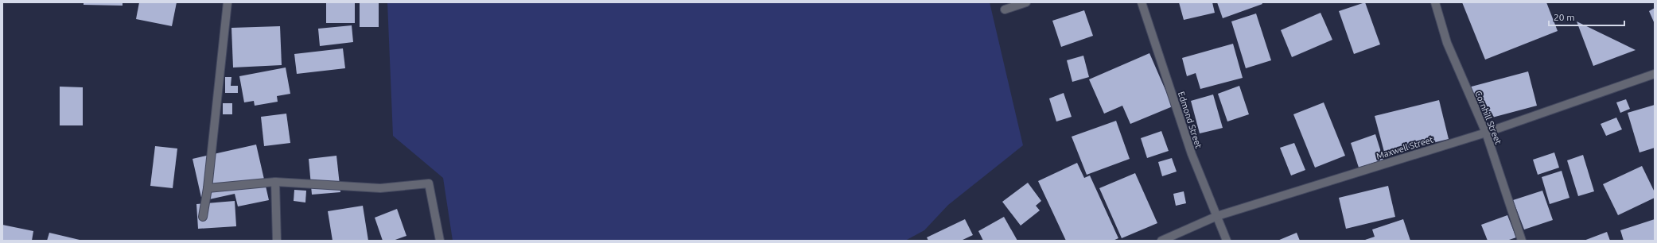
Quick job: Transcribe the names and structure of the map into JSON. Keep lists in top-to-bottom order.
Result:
{
  "streets": {
    "street": ["Cornhill Street", "Edmond Street", "Maxwell Street"]
  },
  "crossings": [
    ["Cornhill Street", "Maxwell Street"],
    ["Edmond Street", "Maxwell Street"]
  ],
  "scale_bar": "20 m"
}
